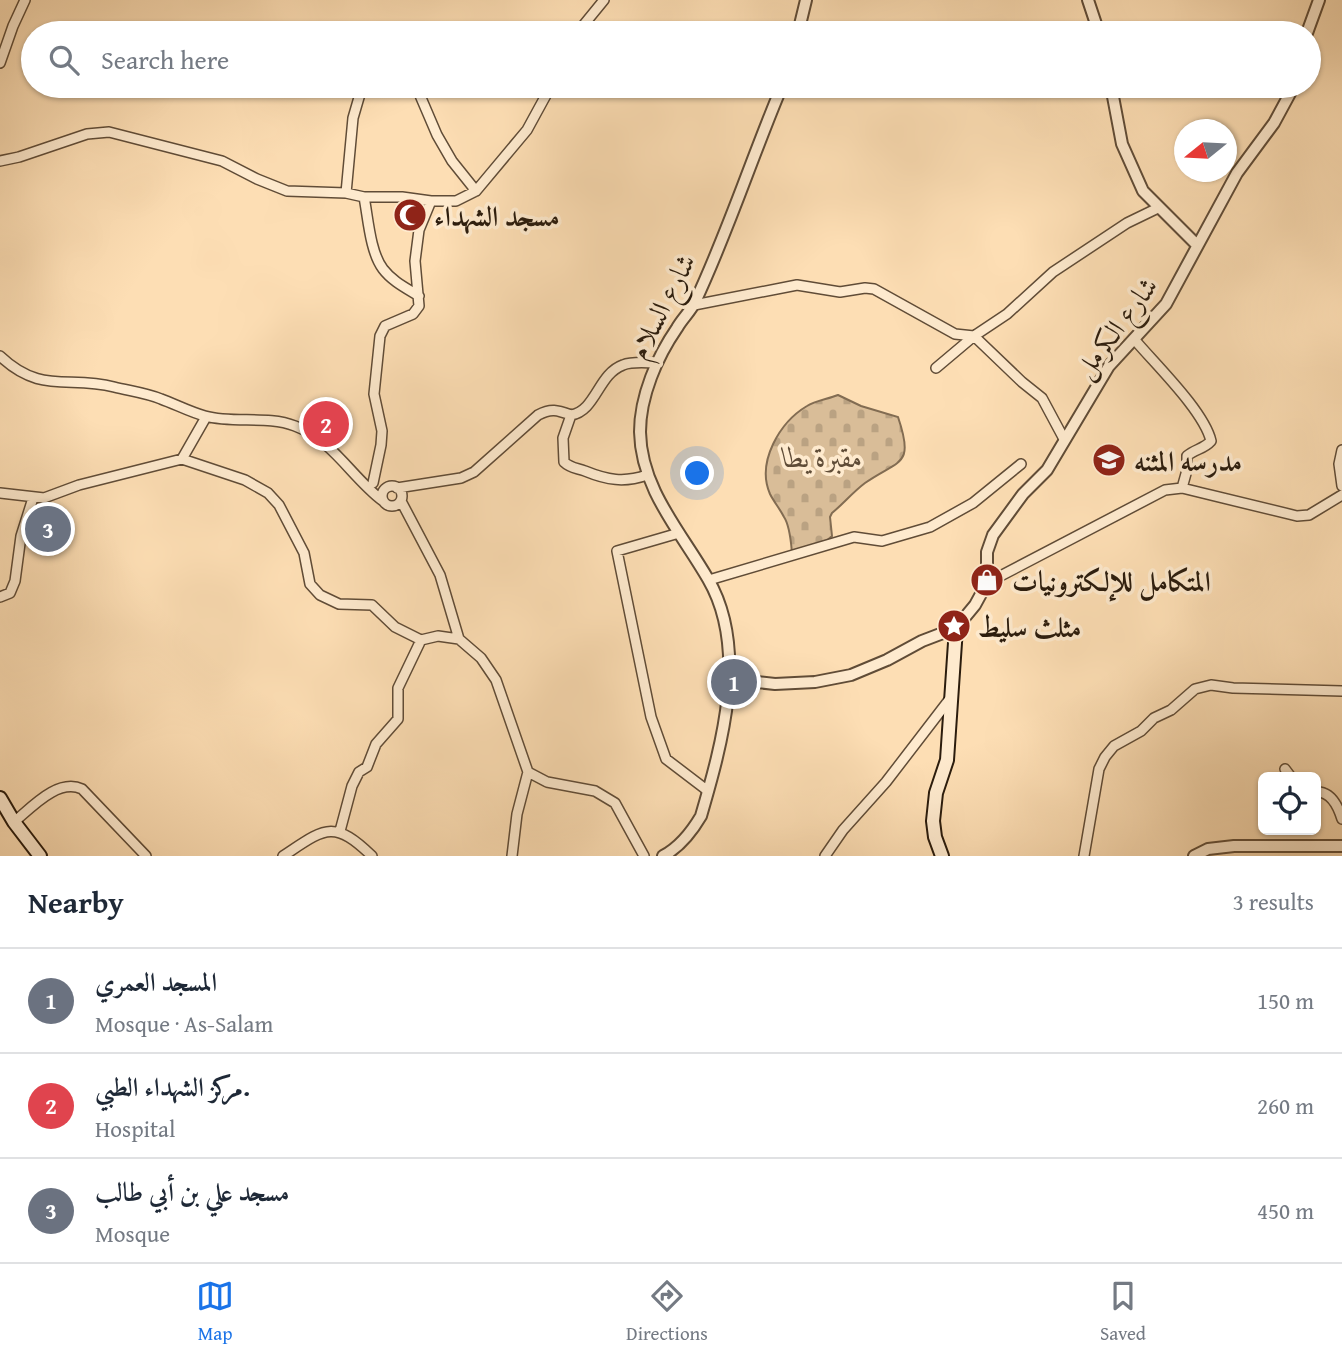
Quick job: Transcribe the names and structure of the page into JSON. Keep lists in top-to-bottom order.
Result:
{
  "streets": {
    "street": ["شارع السلام", "شارع الكرمل"]
  },
  "parks": ["مقبرة يطا"],
  "places": {
    "mosque": ["مسجد الشهداء"],
    "school or university": ["مدرسه المثنه"],
    "shop": ["المتكامل للإلكترونيات"],
    "place": ["مثلث سليط"]
  },
  "north": "left",
  "page": {
    "search": "Search here",
    "pins": ["2", "3", "1"],
    "heading": ["Nearby", "3 results"],
    "list": [
      {
        "mark": "1",
        "name": "المسجد العمري",
        "note": "Mosque · As-Salam",
        "value": "150 m"
      },
      {
        "mark": "2",
        "name": "مركز الشهداء الطبي.",
        "note": "Hospital",
        "value": "260 m"
      },
      {
        "mark": "3",
        "name": "مسجد علي بن أبي طالب",
        "note": "Mosque",
        "value": "450 m"
      }
    ],
    "nav": ["Map", "Directions", "Saved"]
  }
}
